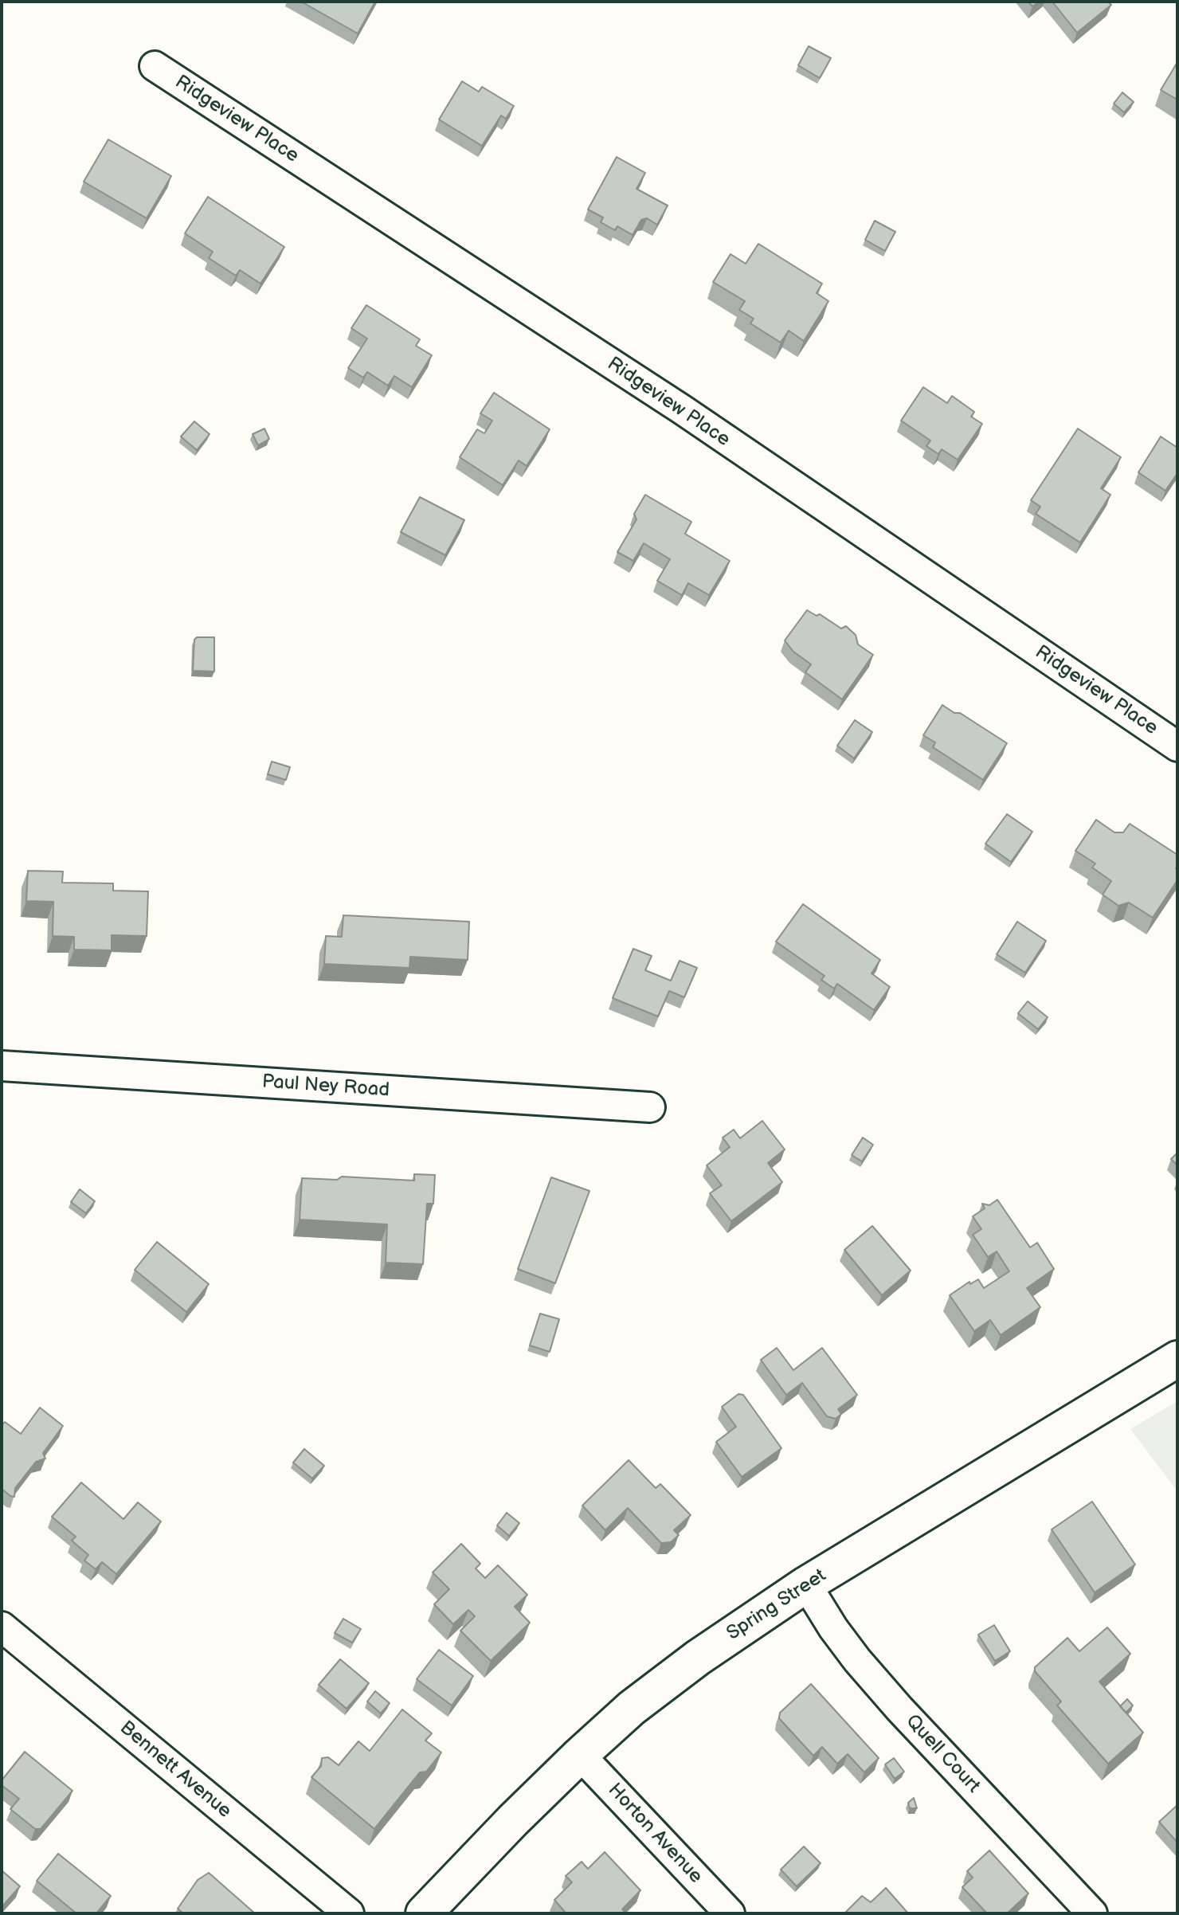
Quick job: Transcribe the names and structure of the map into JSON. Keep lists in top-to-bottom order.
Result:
{
  "streets": {
    "street": [
      "Ridgeview Place",
      "Paul Ney Road",
      "Spring Street",
      "Quell Court",
      "Bennett Avenue",
      "Horton Avenue"
    ]
  },
  "crossings": [
    ["Spring Street", "Quell Court"],
    ["Spring Street", "Horton Avenue"]
  ]
}
